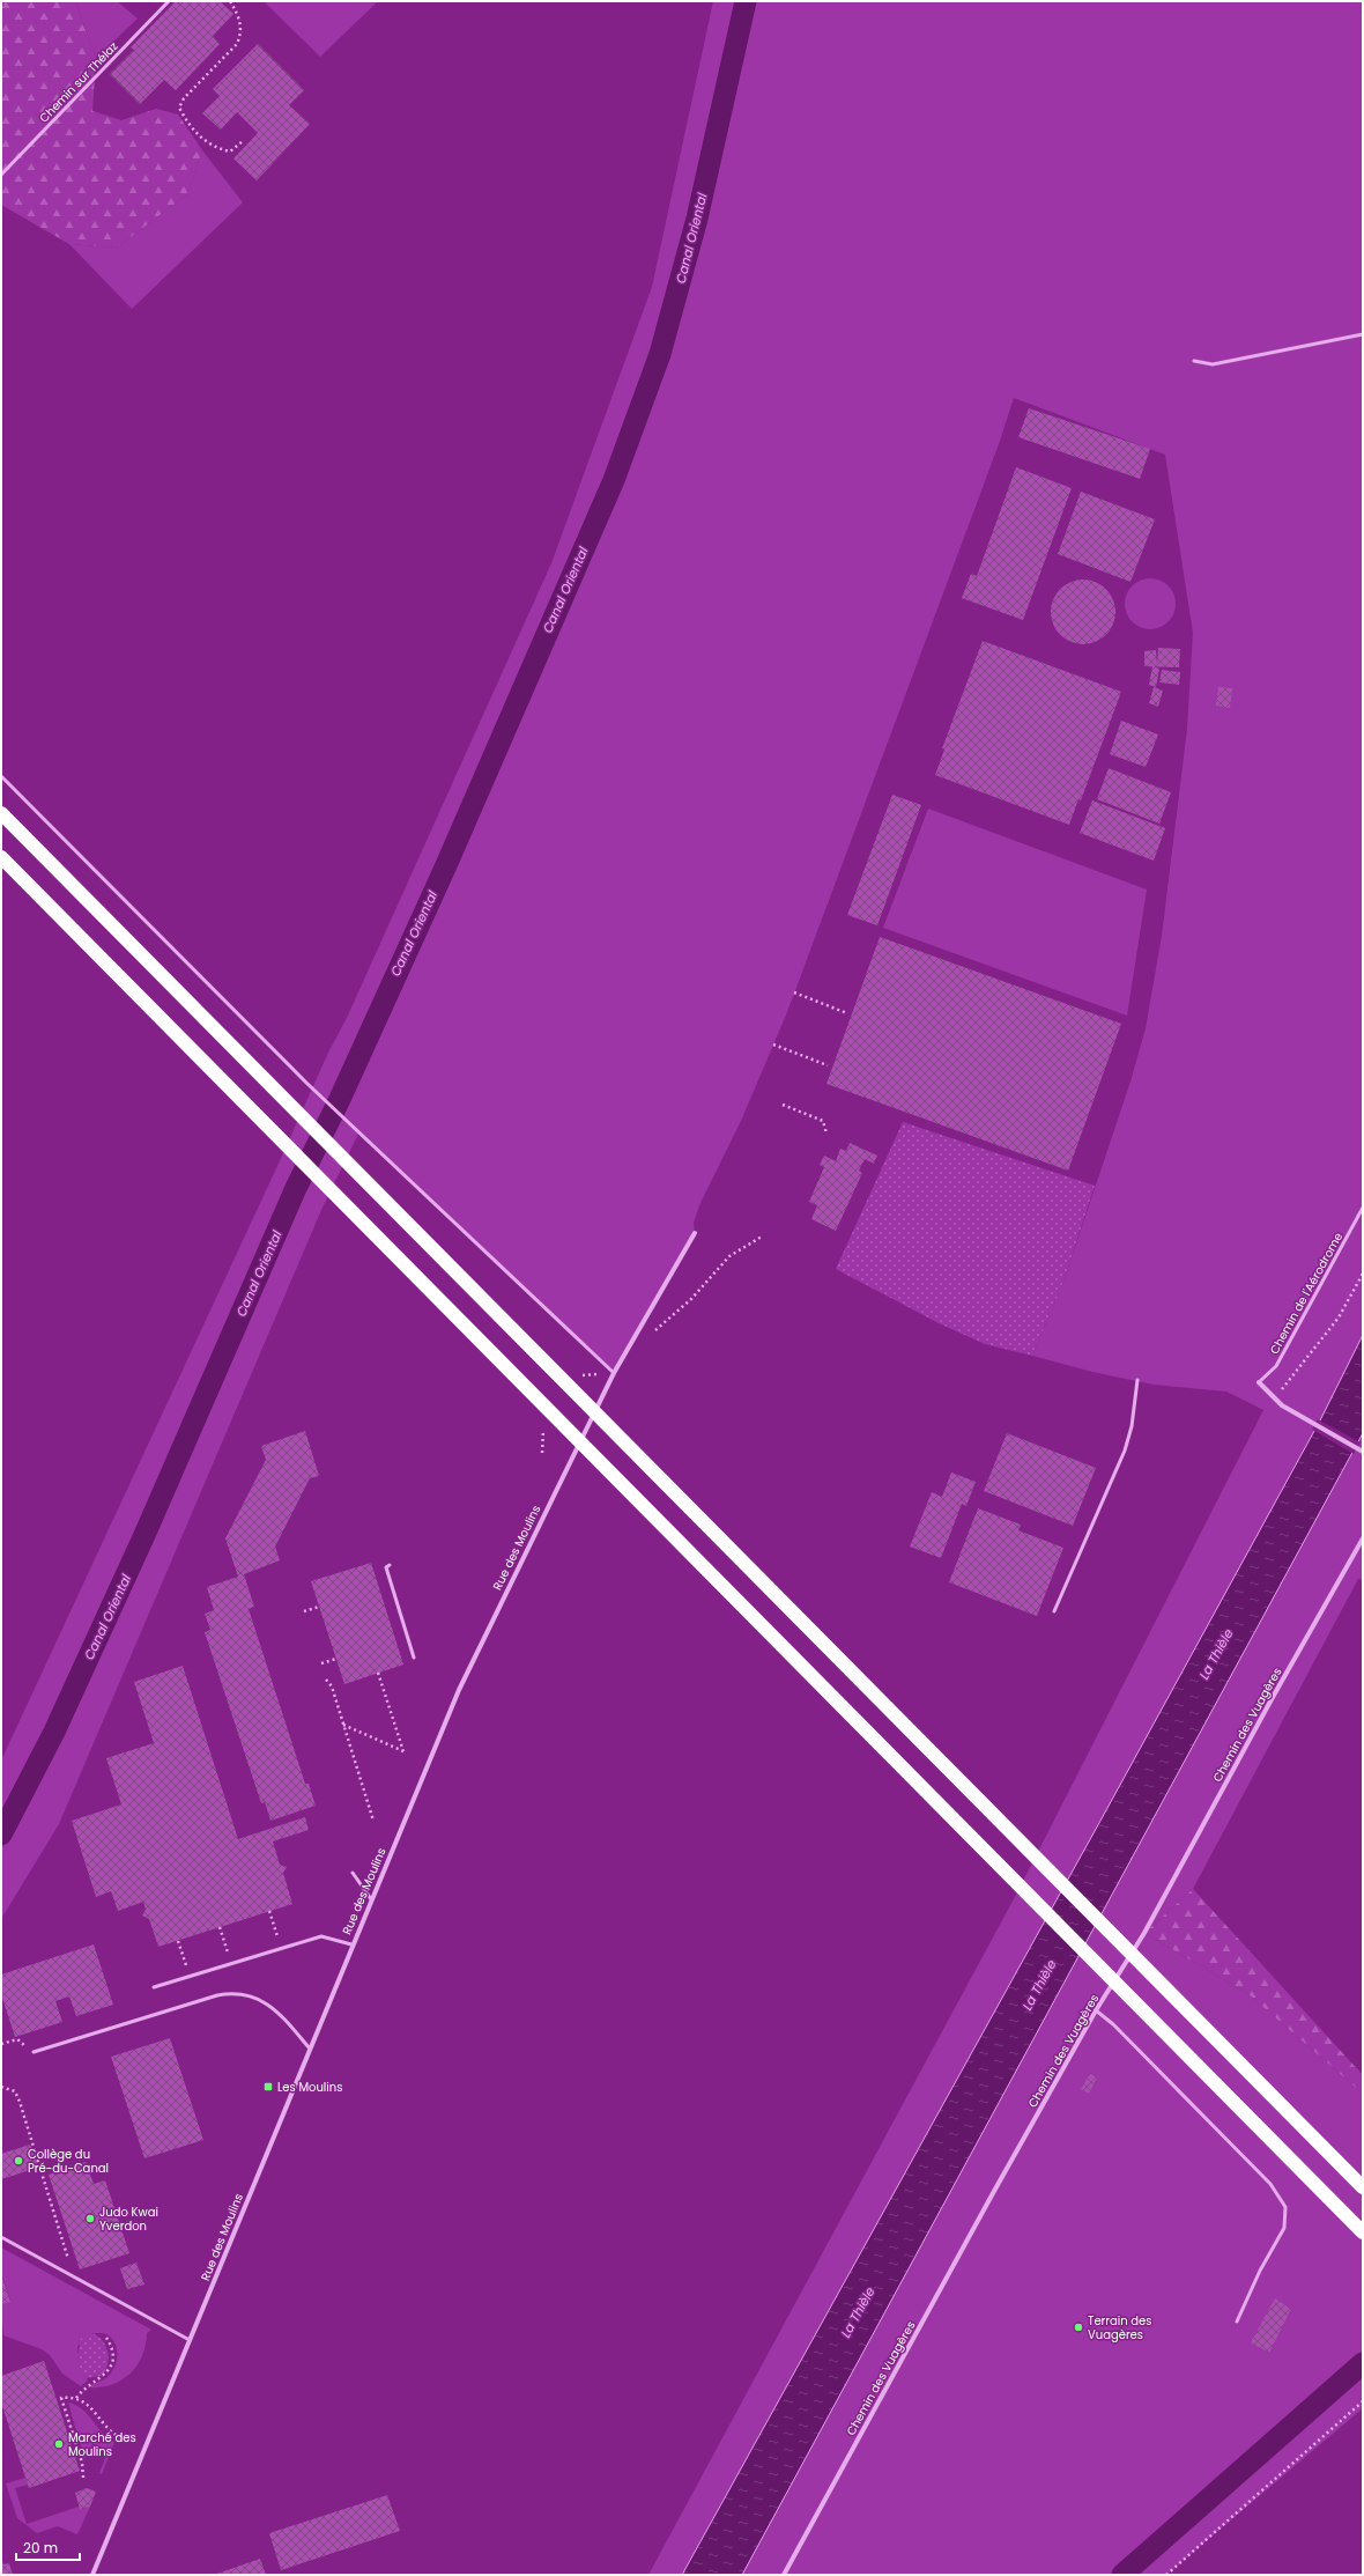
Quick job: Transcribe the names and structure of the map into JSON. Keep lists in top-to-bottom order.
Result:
{
  "streets": {
    "street": ["Rue des Moulins", "Chemin des Vuagères"],
    "lane": ["Chemin sur Thélaz", "Chemin de l'Aérodrome"]
  },
  "water": ["Canal Oriental", "La Thièle"],
  "places": {
    "transit": ["Les Moulins"],
    "other": [
      "Collège du Pré-du-Canal",
      "Judo Kwai Yverdon",
      "Terrain des Vuagères",
      "Marché des Moulins"
    ]
  },
  "scale_bar": "20 m"
}
